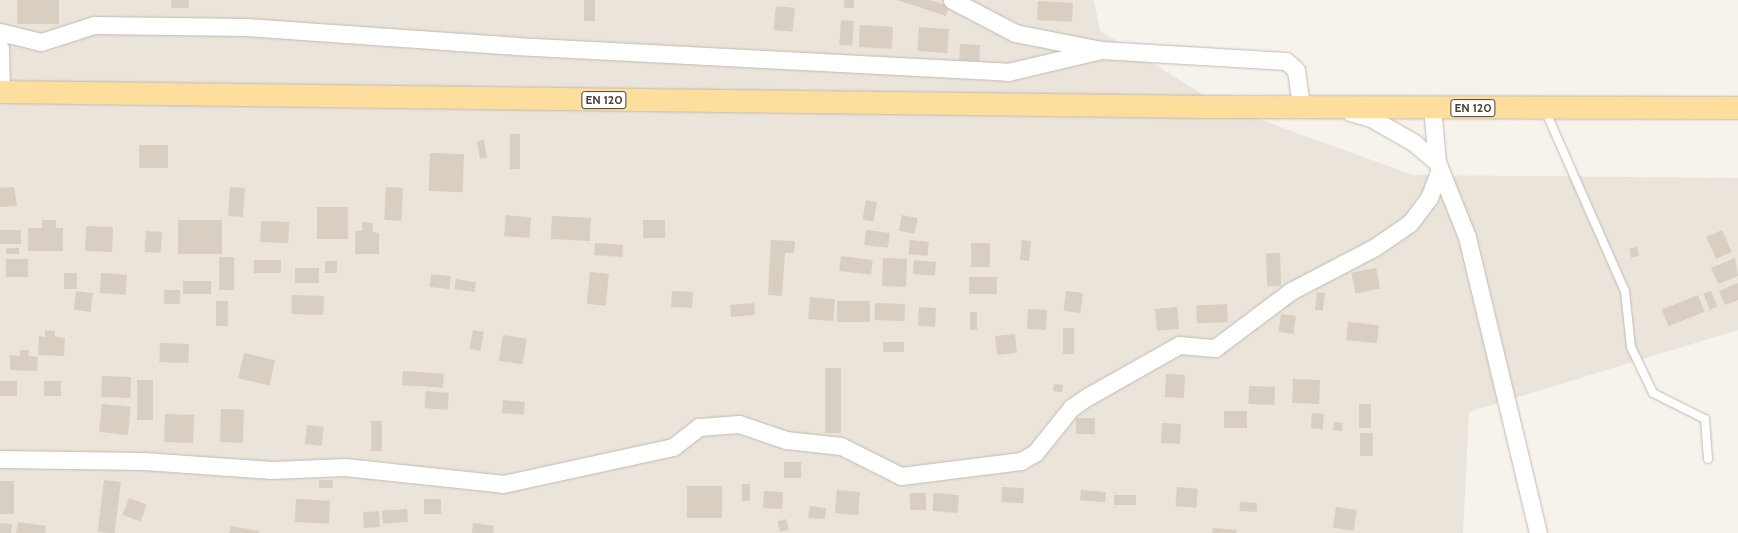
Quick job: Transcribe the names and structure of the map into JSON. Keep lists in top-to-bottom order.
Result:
{
  "streets": {
    "main road": ["EN 120"]
  }
}
